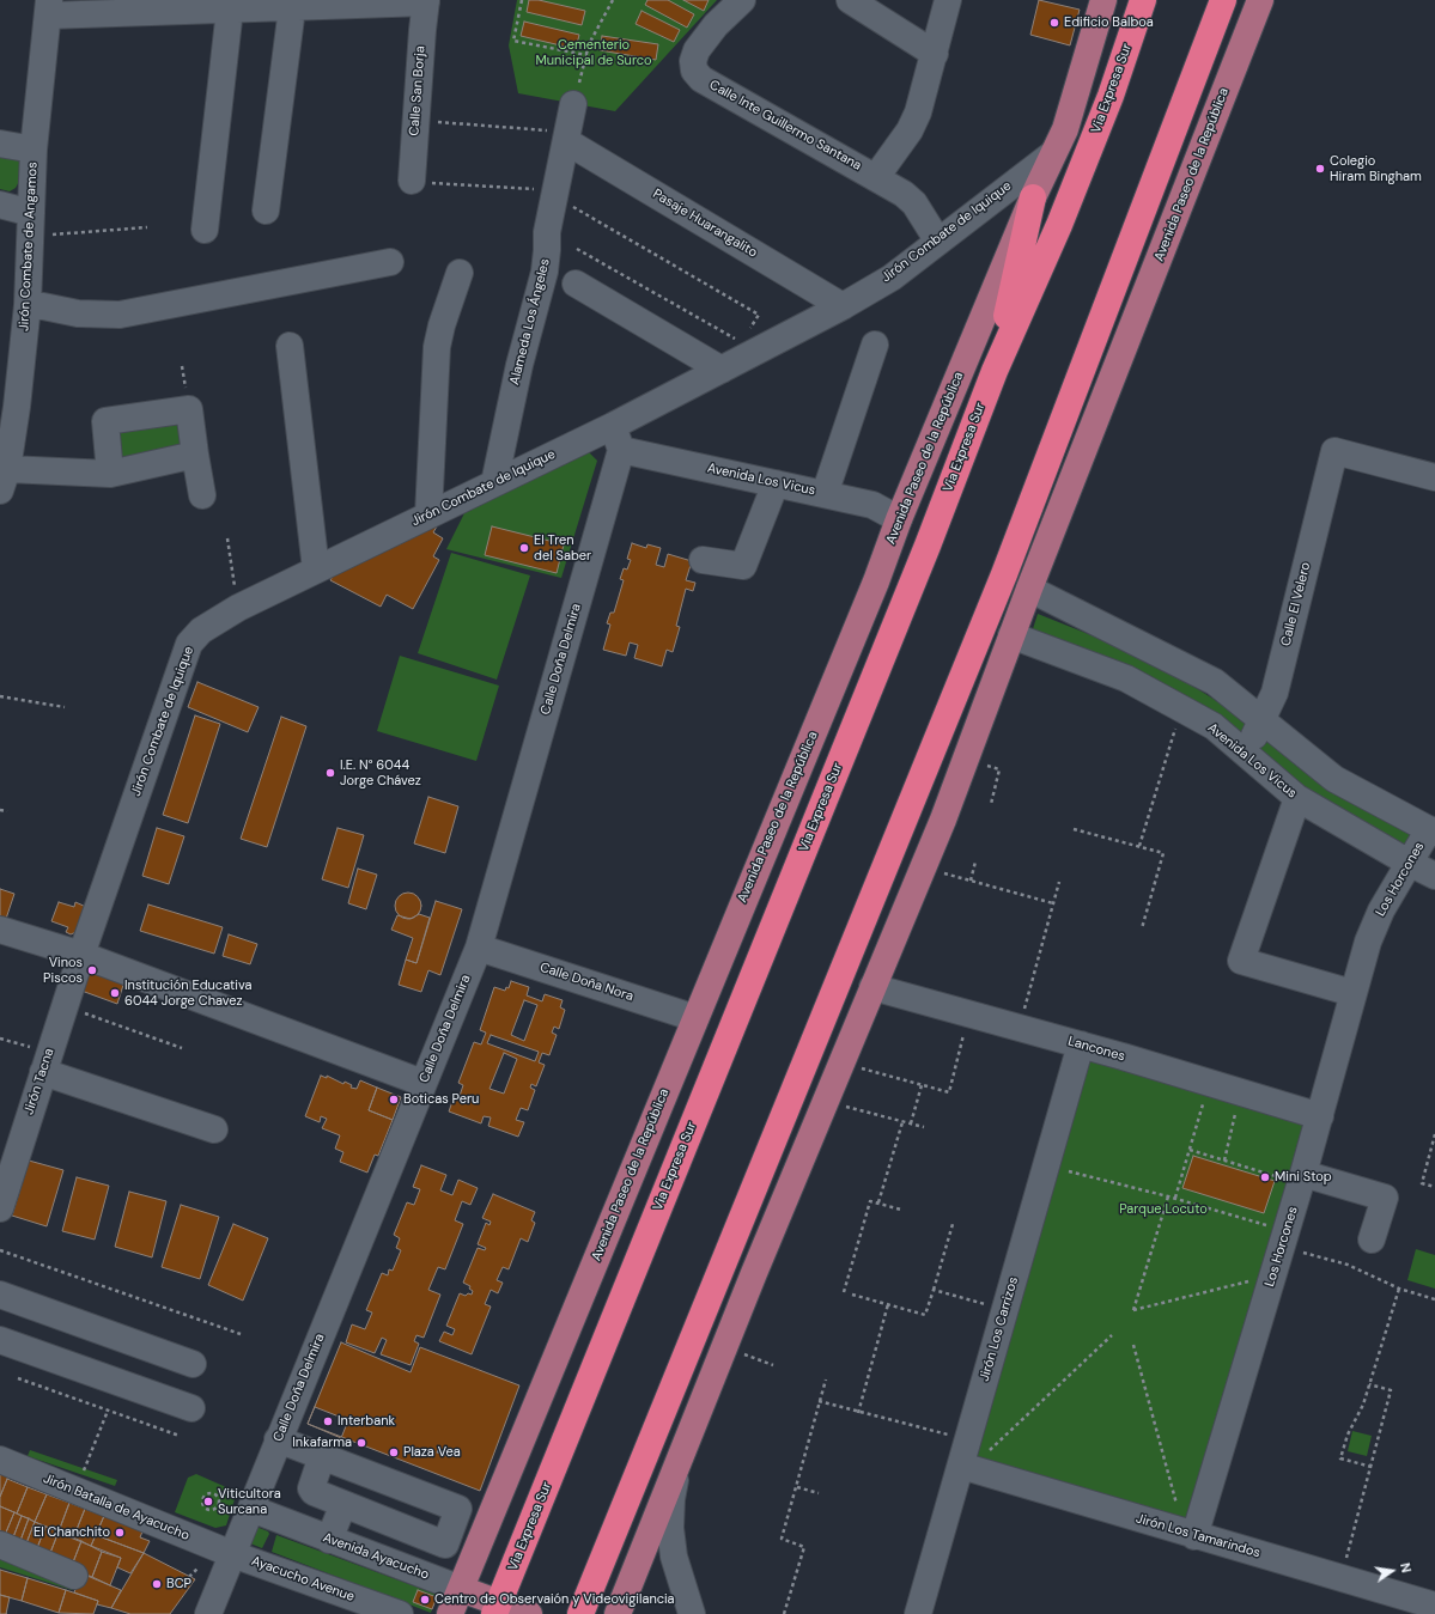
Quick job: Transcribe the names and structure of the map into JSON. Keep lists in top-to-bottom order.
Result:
{
  "streets": {
    "highway": ["Via Expresa Sur"],
    "main road": ["Avenida Paseo de la República", "Avenida Ayacucho"],
    "street": [
      "Calle San Borja",
      "Calle Inte Guillermo Santana",
      "Pasaje Huarangalito",
      "Jirón Combate de Iquique",
      "Jirón Combate de Angamos",
      "Alameda Los Ángeles",
      "Avenida Los Vicus",
      "Calle El Velero",
      "Calle Doña Delmira",
      "Los Horcones",
      "Calle Doña Nora",
      "Lancones",
      "Jirón Tacna",
      "Jirón Los Carrizos",
      "Jirón Batalla de Ayacucho",
      "Jirón Los Tamarindos",
      "Ayacucho Avenue"
    ]
  },
  "crossings": [
    ["Via Expresa Sur", "Avenida Ayacucho"],
    ["Calle Inte Guillermo Santana", "Jirón Combate de Iquique"],
    ["Avenida Paseo de la República", "Jirón Combate de Iquique"],
    ["Avenida Paseo de la República", "Avenida Los Vicus"],
    ["Avenida Paseo de la República", "Calle Doña Nora"],
    ["Avenida Paseo de la República", "Lancones"],
    ["Avenida Paseo de la República", "Avenida Ayacucho"],
    ["Pasaje Huarangalito", "Jirón Combate de Iquique"],
    ["Pasaje Huarangalito", "Alameda Los Ángeles"],
    ["Jirón Combate de Iquique", "Alameda Los Ángeles"],
    ["Jirón Combate de Iquique", "Jirón Tacna"],
    ["Avenida Los Vicus", "Calle El Velero"],
    ["Avenida Los Vicus", "Calle Doña Delmira"],
    ["Avenida Los Vicus", "Los Horcones"],
    ["Calle Doña Delmira", "Calle Doña Nora"],
    ["Calle Doña Delmira", "Jirón Batalla de Ayacucho"],
    ["Calle Doña Delmira", "Avenida Ayacucho"],
    ["Calle Doña Delmira", "Ayacucho Avenue"],
    ["Los Horcones", "Lancones"],
    ["Los Horcones", "Jirón Los Tamarindos"],
    ["Lancones", "Jirón Los Carrizos"],
    ["Jirón Los Carrizos", "Jirón Los Tamarindos"],
    ["Jirón Batalla de Ayacucho", "Ayacucho Avenue"]
  ],
  "parks": ["Cementerio Municipal de Surco", "Parque Locuto"],
  "places": [
    "Edificio Balboa",
    "Colegio Hiram Bingham",
    "El Tren del Saber",
    "I.E. N° 6044 Jorge Chávez",
    "Vinos Piscos",
    "Institución Educativa 6044 Jorge Chavez",
    "Boticas Peru",
    "Mini Stop",
    "Interbank",
    "Inkafarma",
    "Plaza Vea",
    "Viticultora Surcana",
    "El Chanchito",
    "BCP",
    "Centro de Observaión y Videovigilancia"
  ],
  "north": "right"
}
